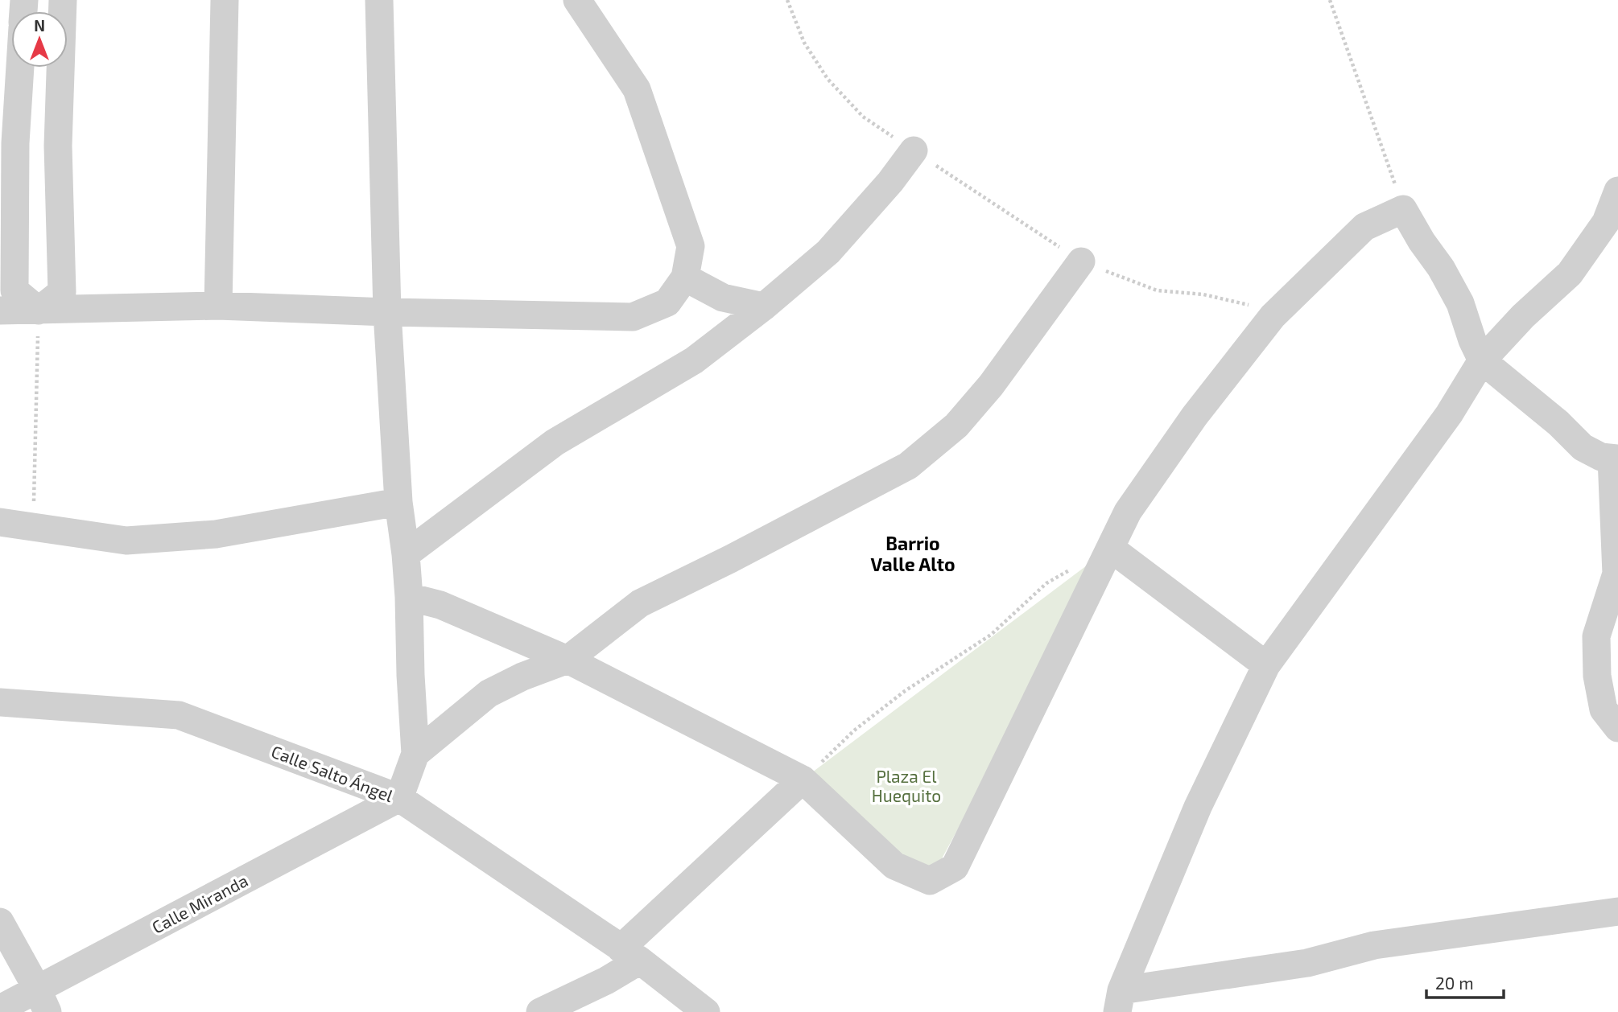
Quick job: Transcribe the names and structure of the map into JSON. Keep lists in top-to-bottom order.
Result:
{
  "streets": {
    "street": ["Calle Salto Ángel", "Calle Miranda"]
  },
  "crossings": [
    ["Calle Salto Ángel", "Calle Miranda"]
  ],
  "districts": ["Barrio Valle Alto"],
  "parks": ["Plaza El Huequito"],
  "scale_bar": "20 m",
  "north": "top"
}
